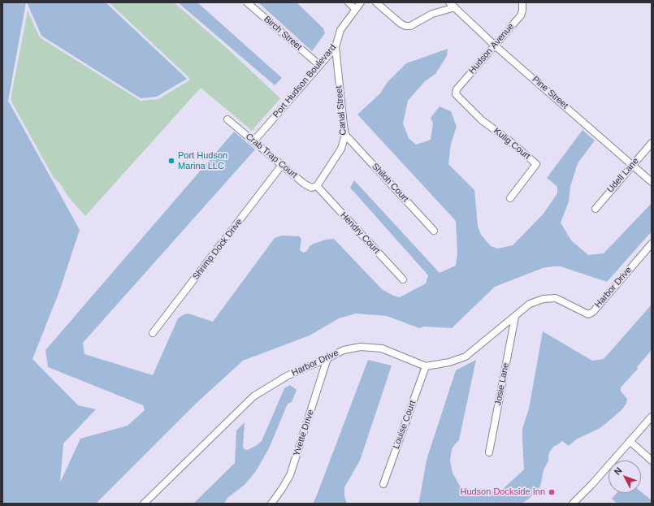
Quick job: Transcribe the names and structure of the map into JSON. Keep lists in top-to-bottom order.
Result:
{
  "streets": {
    "street": [
      "Birch Street",
      "Hudson Avenue",
      "Port Hudson Boulevard",
      "Pine Street",
      "Canal Street",
      "Kulig Court",
      "Crab Trap Court",
      "Udell Lane",
      "Shiloh Court",
      "Hendry Court",
      "Shrimp Dock Drive",
      "Harbor Drive",
      "Josie Lane",
      "Louise Court",
      "Yvette Drive"
    ]
  },
  "crossings": [
    ["Birch Street", "Port Hudson Boulevard"],
    ["Hudson Avenue", "Pine Street"],
    ["Hudson Avenue", "Kulig Court"],
    ["Port Hudson Boulevard", "Canal Street"],
    ["Port Hudson Boulevard", "Crab Trap Court"],
    ["Pine Street", "Udell Lane"],
    ["Canal Street", "Crab Trap Court"],
    ["Canal Street", "Shiloh Court"],
    ["Canal Street", "Hendry Court"],
    ["Crab Trap Court", "Hendry Court"],
    ["Crab Trap Court", "Shrimp Dock Drive"],
    ["Harbor Drive", "Josie Lane"],
    ["Harbor Drive", "Louise Court"],
    ["Harbor Drive", "Yvette Drive"]
  ],
  "places": ["Port Hudson Marina LLC", "Hudson Dockside Inn"],
  "north": "top left"
}
